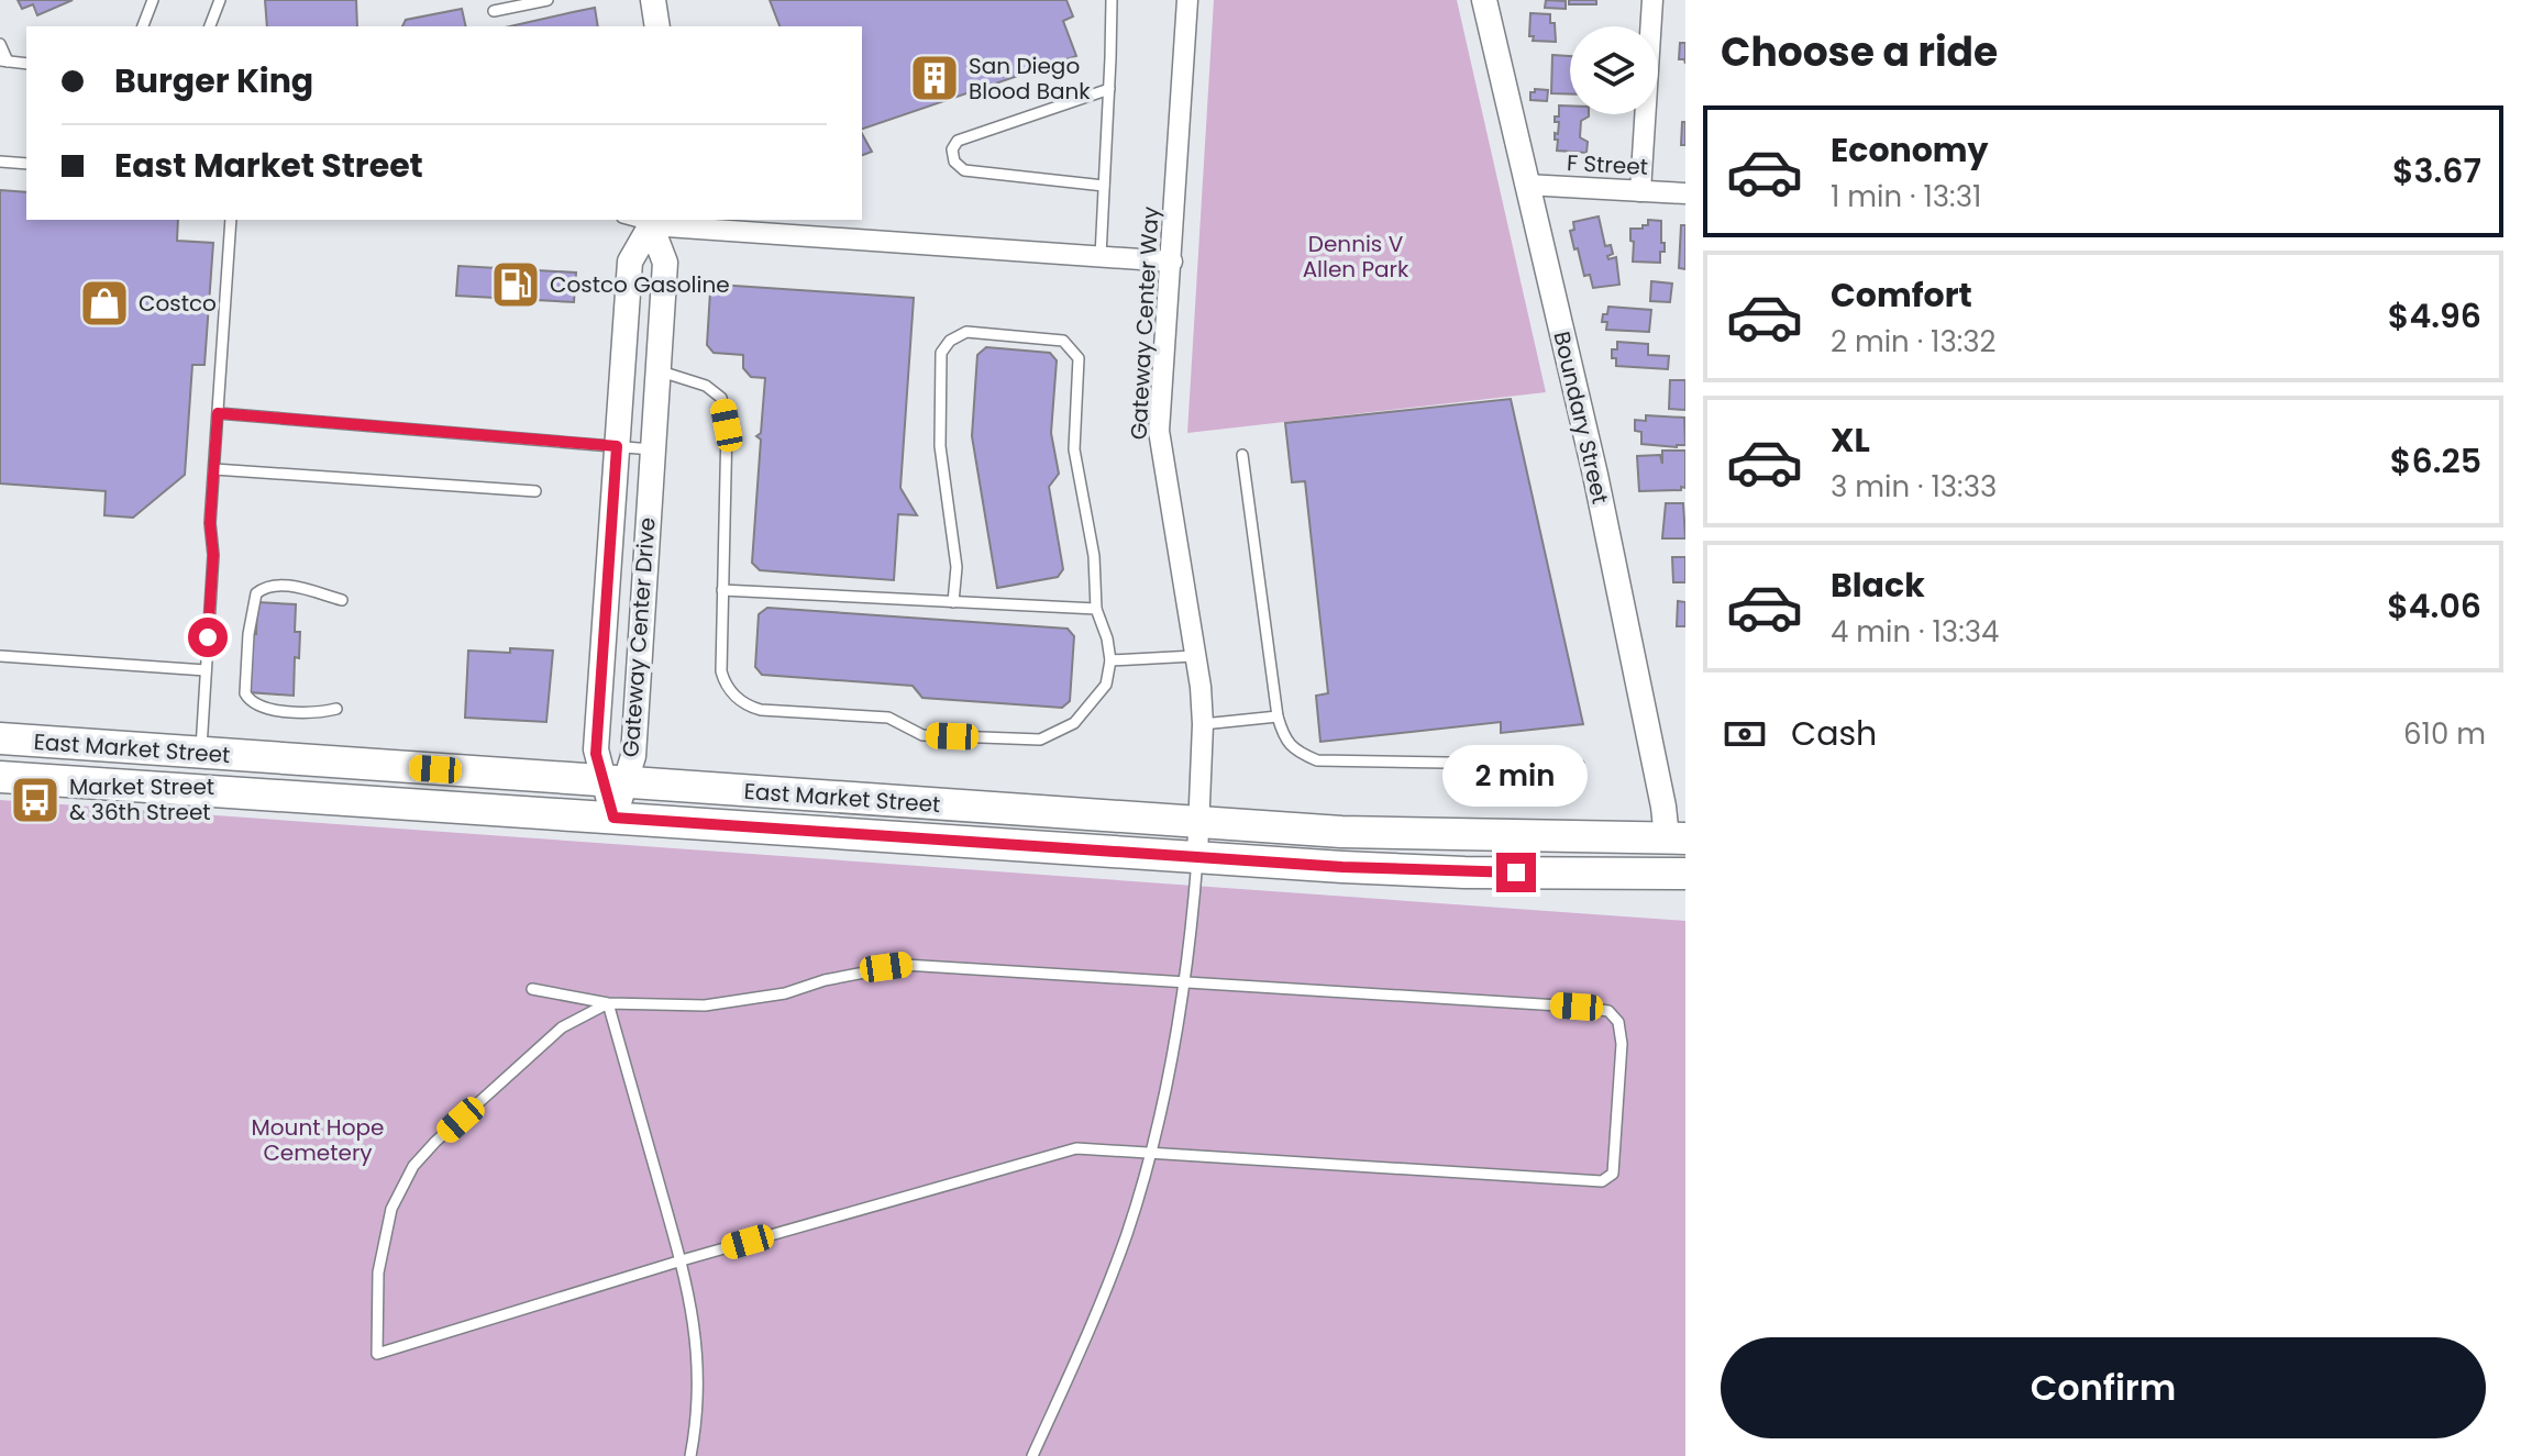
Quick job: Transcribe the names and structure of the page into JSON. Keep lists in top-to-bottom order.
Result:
{
  "streets": {
    "main road": ["East Market Street"],
    "street": [
      "F Street",
      "Gateway Center Way",
      "Boundary Street",
      "Gateway Center Drive"
    ]
  },
  "crossings": [
    ["F Street", "Boundary Street"],
    ["Gateway Center Way", "East Market Street"],
    ["Boundary Street", "East Market Street"],
    ["Gateway Center Drive", "East Market Street"]
  ],
  "parks": ["Dennis V Allen Park", "Mount Hope Cemetery"],
  "places": {
    "building": ["San Diego Blood Bank"],
    "fuel station": ["Costco Gasoline"],
    "shop": ["Costco"],
    "bus stop": ["Market Street & 36th Street"]
  },
  "page": {
    "heading": "Choose a ride",
    "banner": ["Burger King", "East Market Street"],
    "list": [
      {
        "name": "Economy",
        "note": "1 min · 13:31",
        "value": "$3.67"
      },
      {
        "name": "Comfort",
        "note": "2 min · 13:32",
        "value": "$4.96"
      },
      {
        "name": "XL",
        "note": "3 min · 13:33",
        "value": "$6.25"
      },
      {
        "name": "Black",
        "note": "4 min · 13:34",
        "value": "$4.06"
      }
    ],
    "pay": ["Cash", "610 m"],
    "bubble": "2 min",
    "buttons": "Confirm"
  }
}
